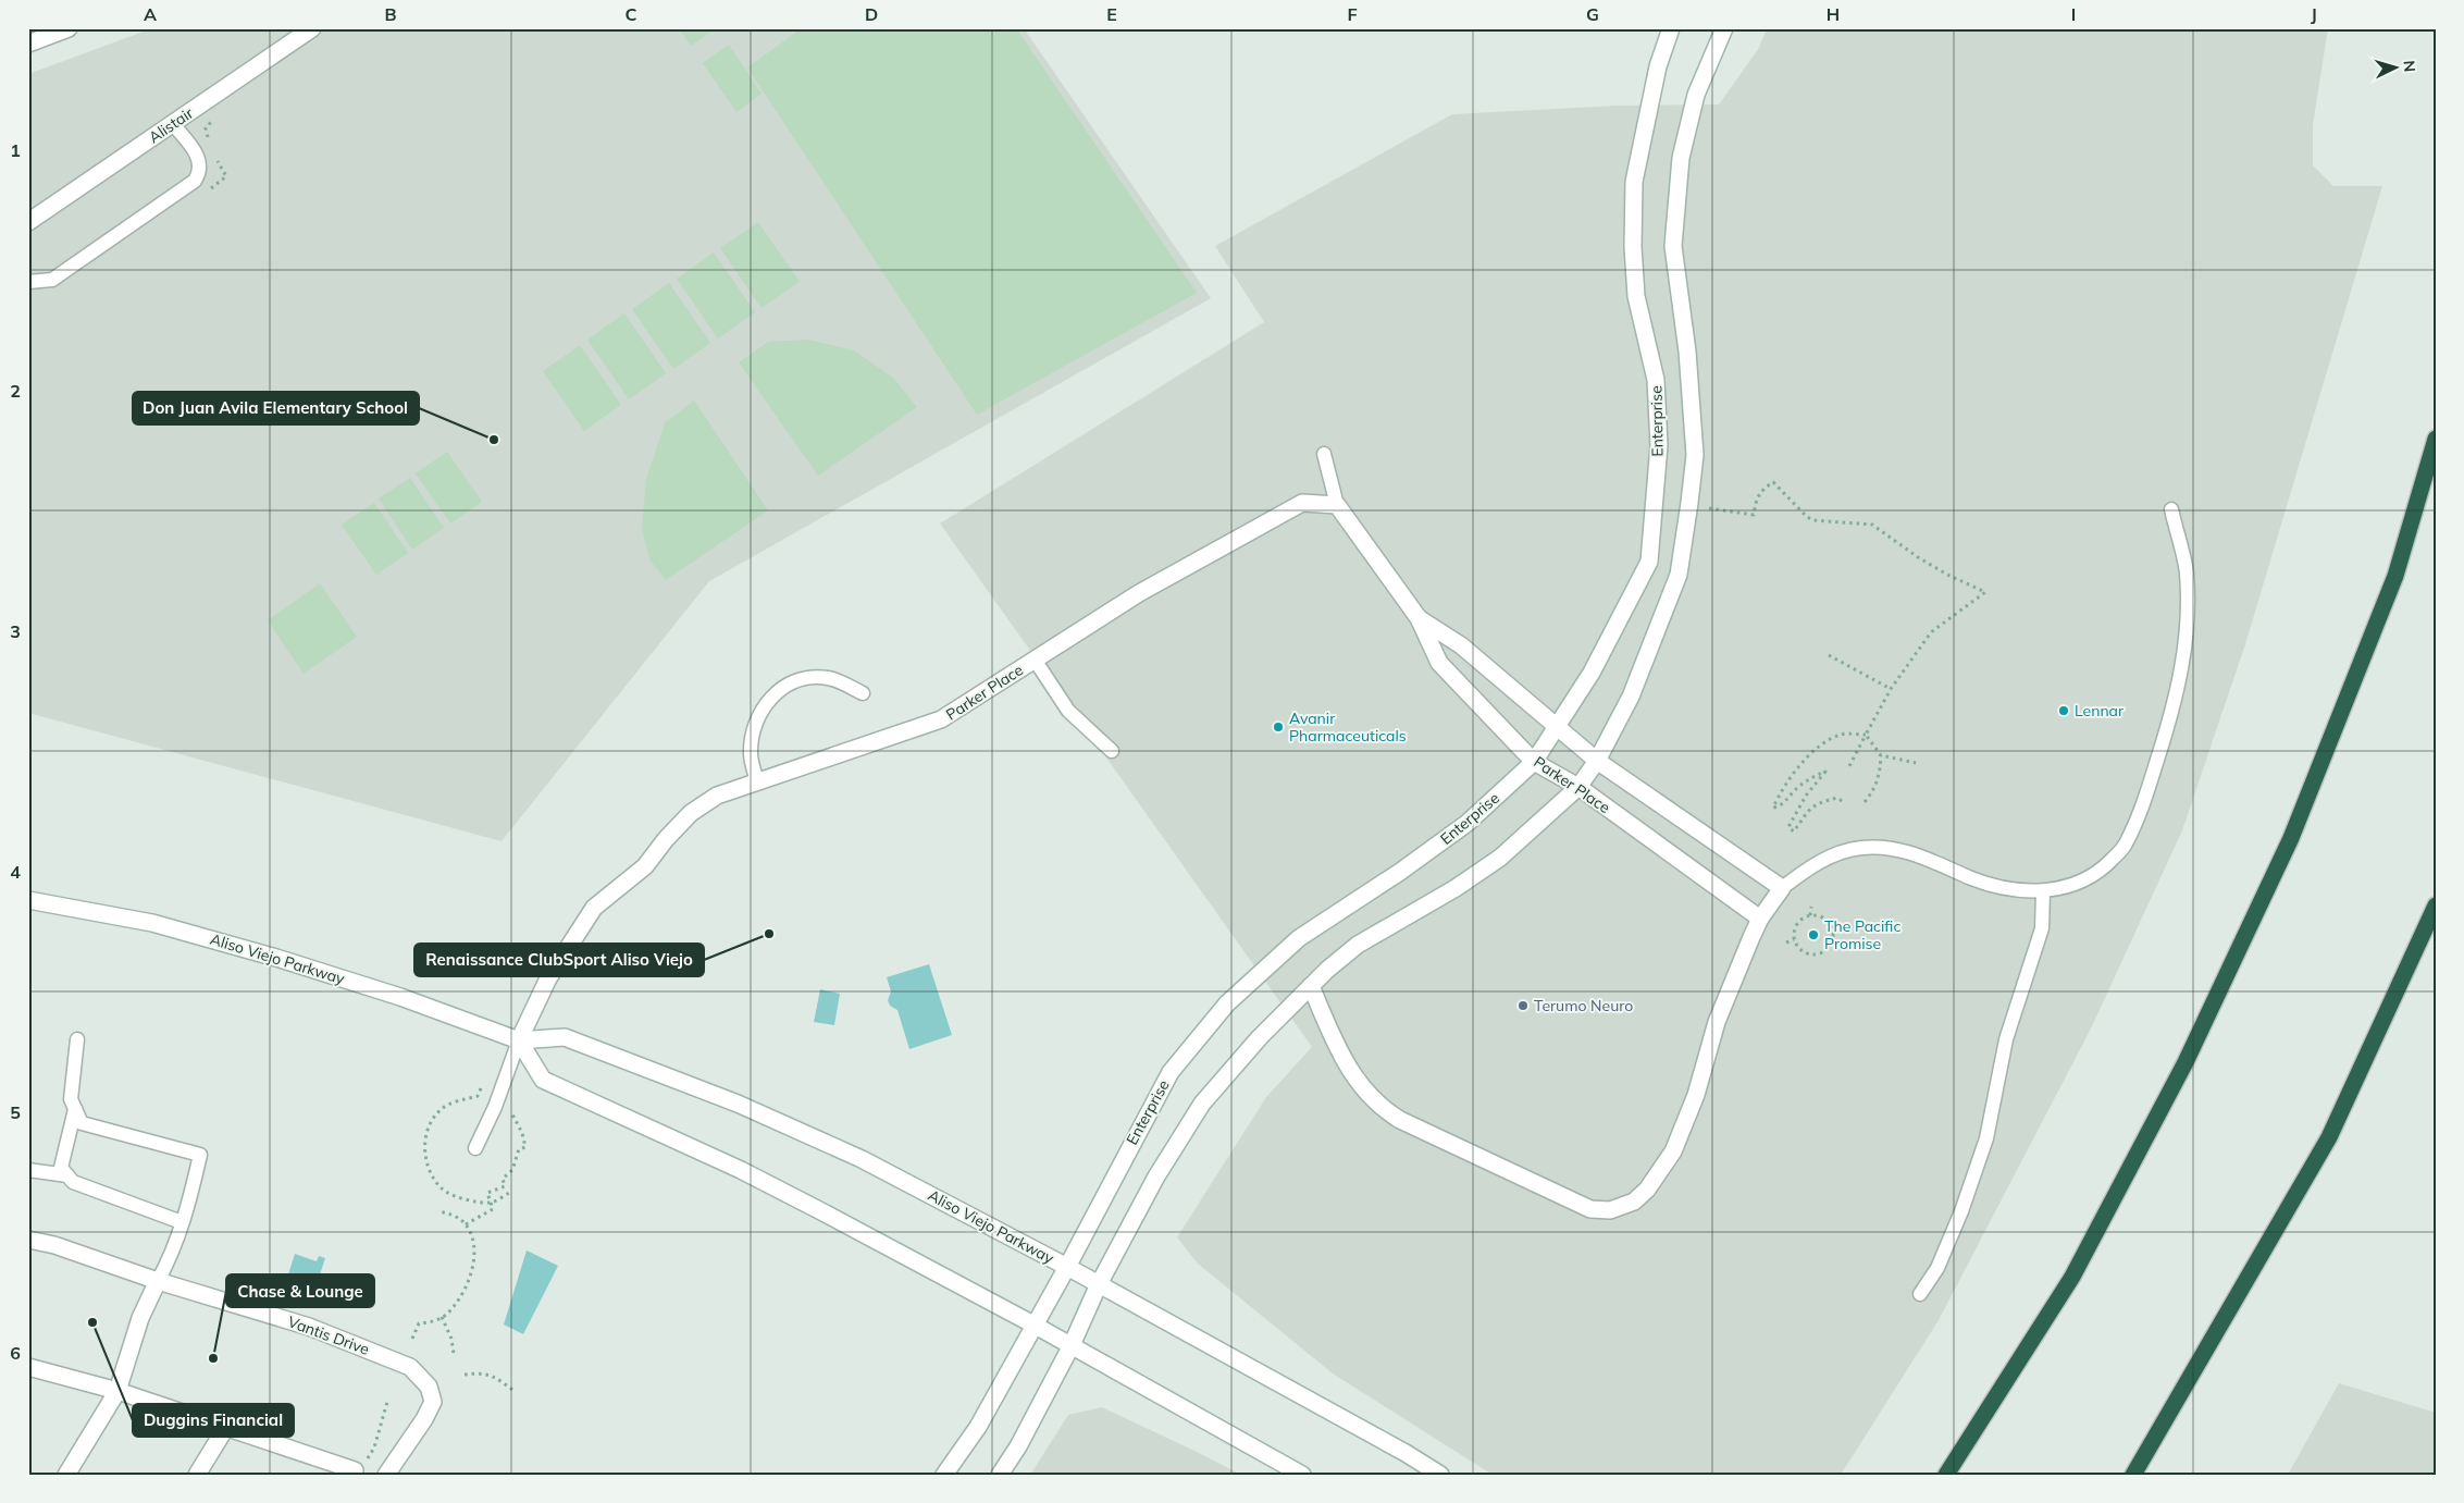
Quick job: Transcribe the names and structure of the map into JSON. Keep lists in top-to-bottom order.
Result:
{
  "streets": {
    "main road": [
      "Alistair",
      "Enterprise",
      "Parker Place",
      "Aliso Viejo Parkway",
      "Vantis Drive"
    ]
  },
  "crossings": [
    ["Enterprise", "Parker Place"],
    ["Enterprise", "Aliso Viejo Parkway"],
    ["Parker Place", "Aliso Viejo Parkway"]
  ],
  "places": [
    "Don Juan Avila Elementary School",
    "Lennar",
    "Avanir Pharmaceuticals",
    "Renaissance ClubSport Aliso Viejo",
    "The Pacific Promise",
    "Terumo Neuro",
    "Duggins Financial",
    "Chase & Lounge"
  ],
  "north": "right",
  "grid": {
    "columns": [
      "A",
      "B",
      "C",
      "D",
      "E",
      "F",
      "G",
      "H",
      "I",
      "J"
    ],
    "rows": [
      "1",
      "2",
      "3",
      "4",
      "5",
      "6"
    ]
  }
}
